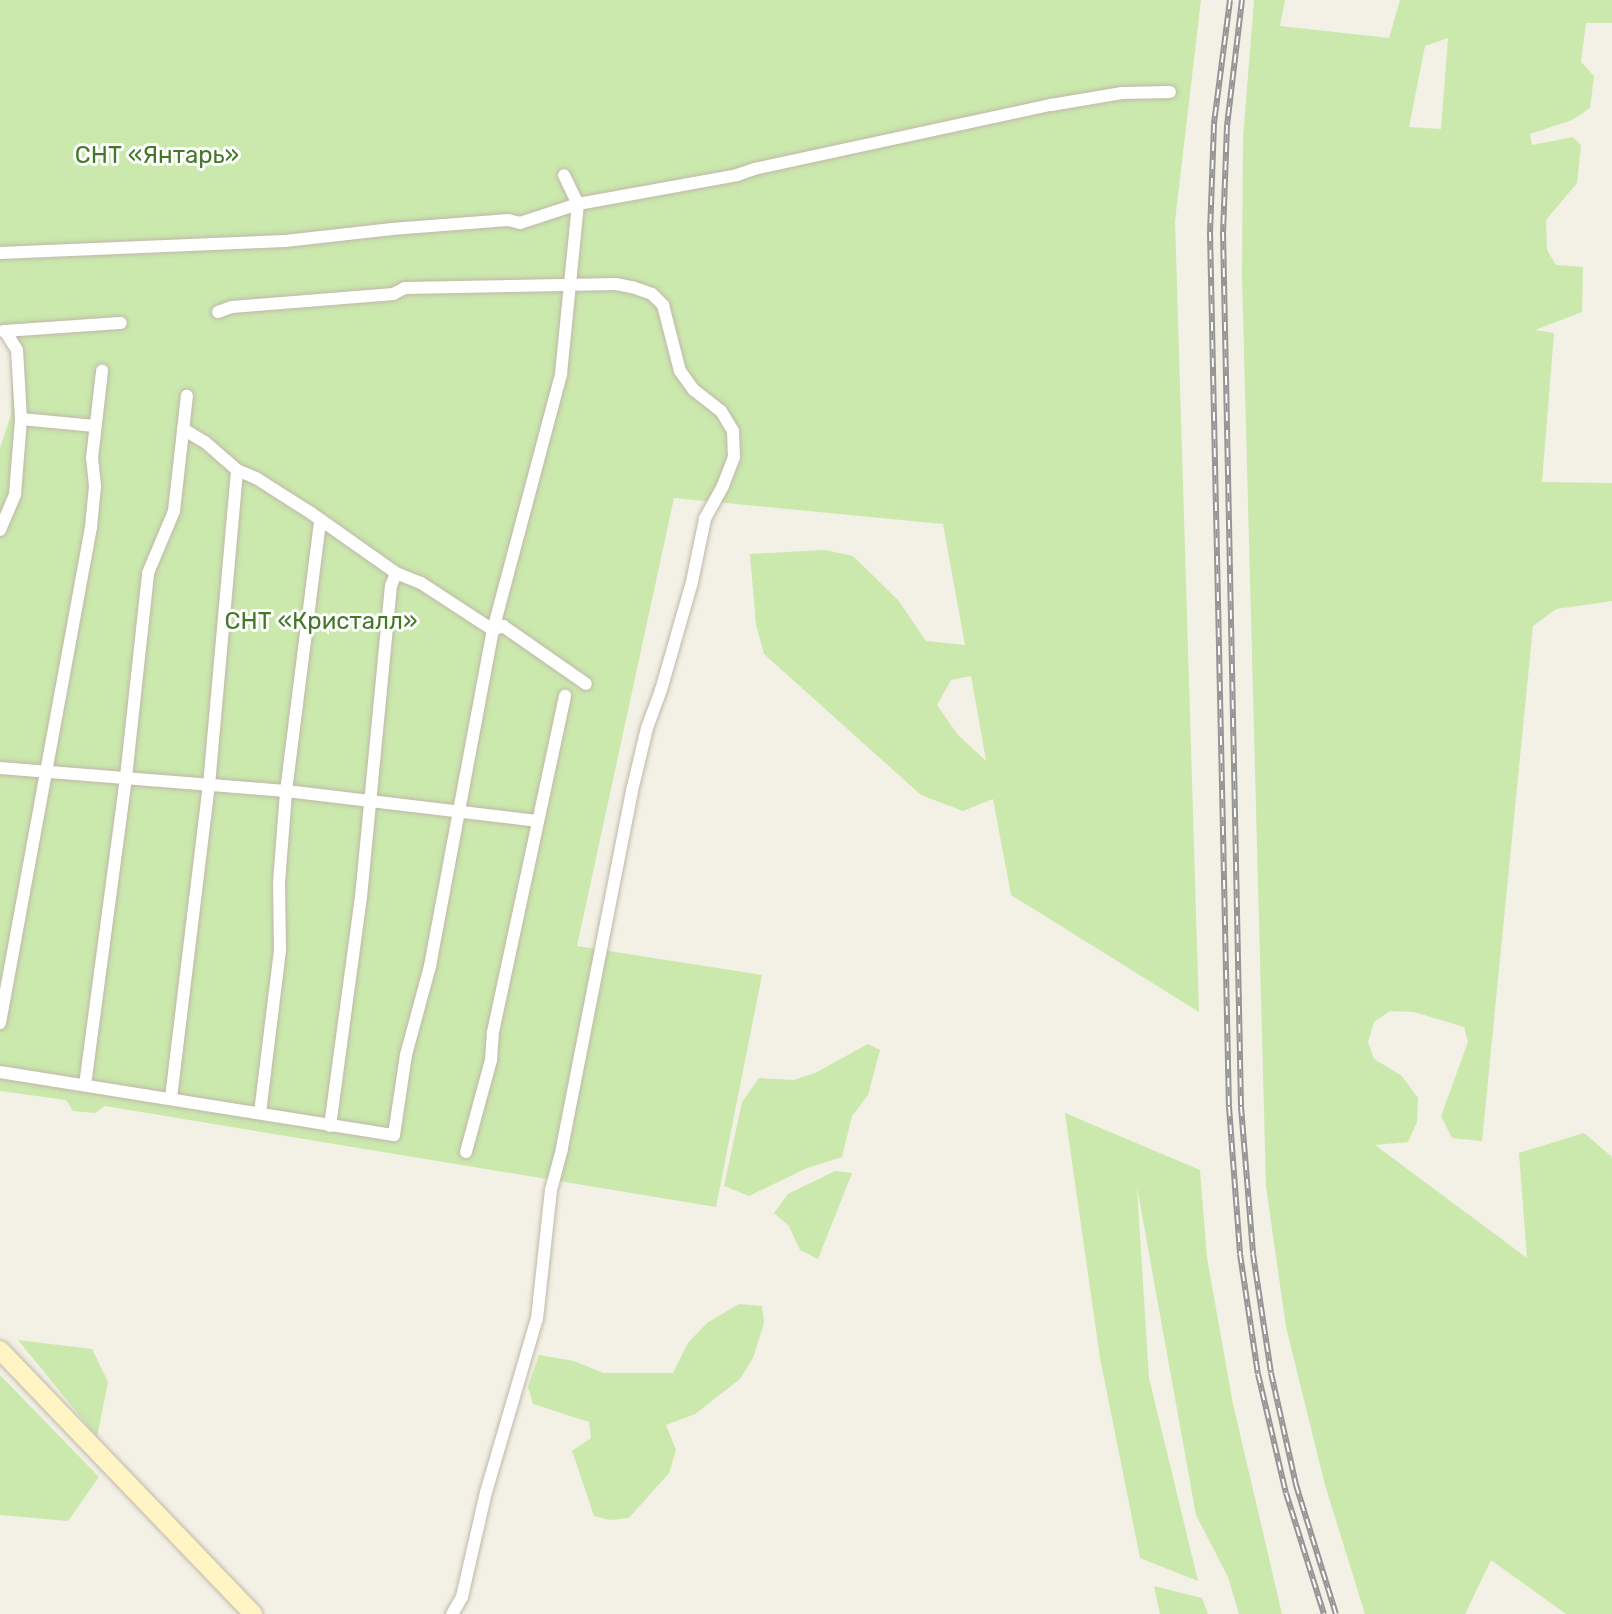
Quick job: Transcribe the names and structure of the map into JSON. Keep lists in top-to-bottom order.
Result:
{
  "parks": ["СНТ «Янтарь»", "СНТ «Кристалл»"]
}
